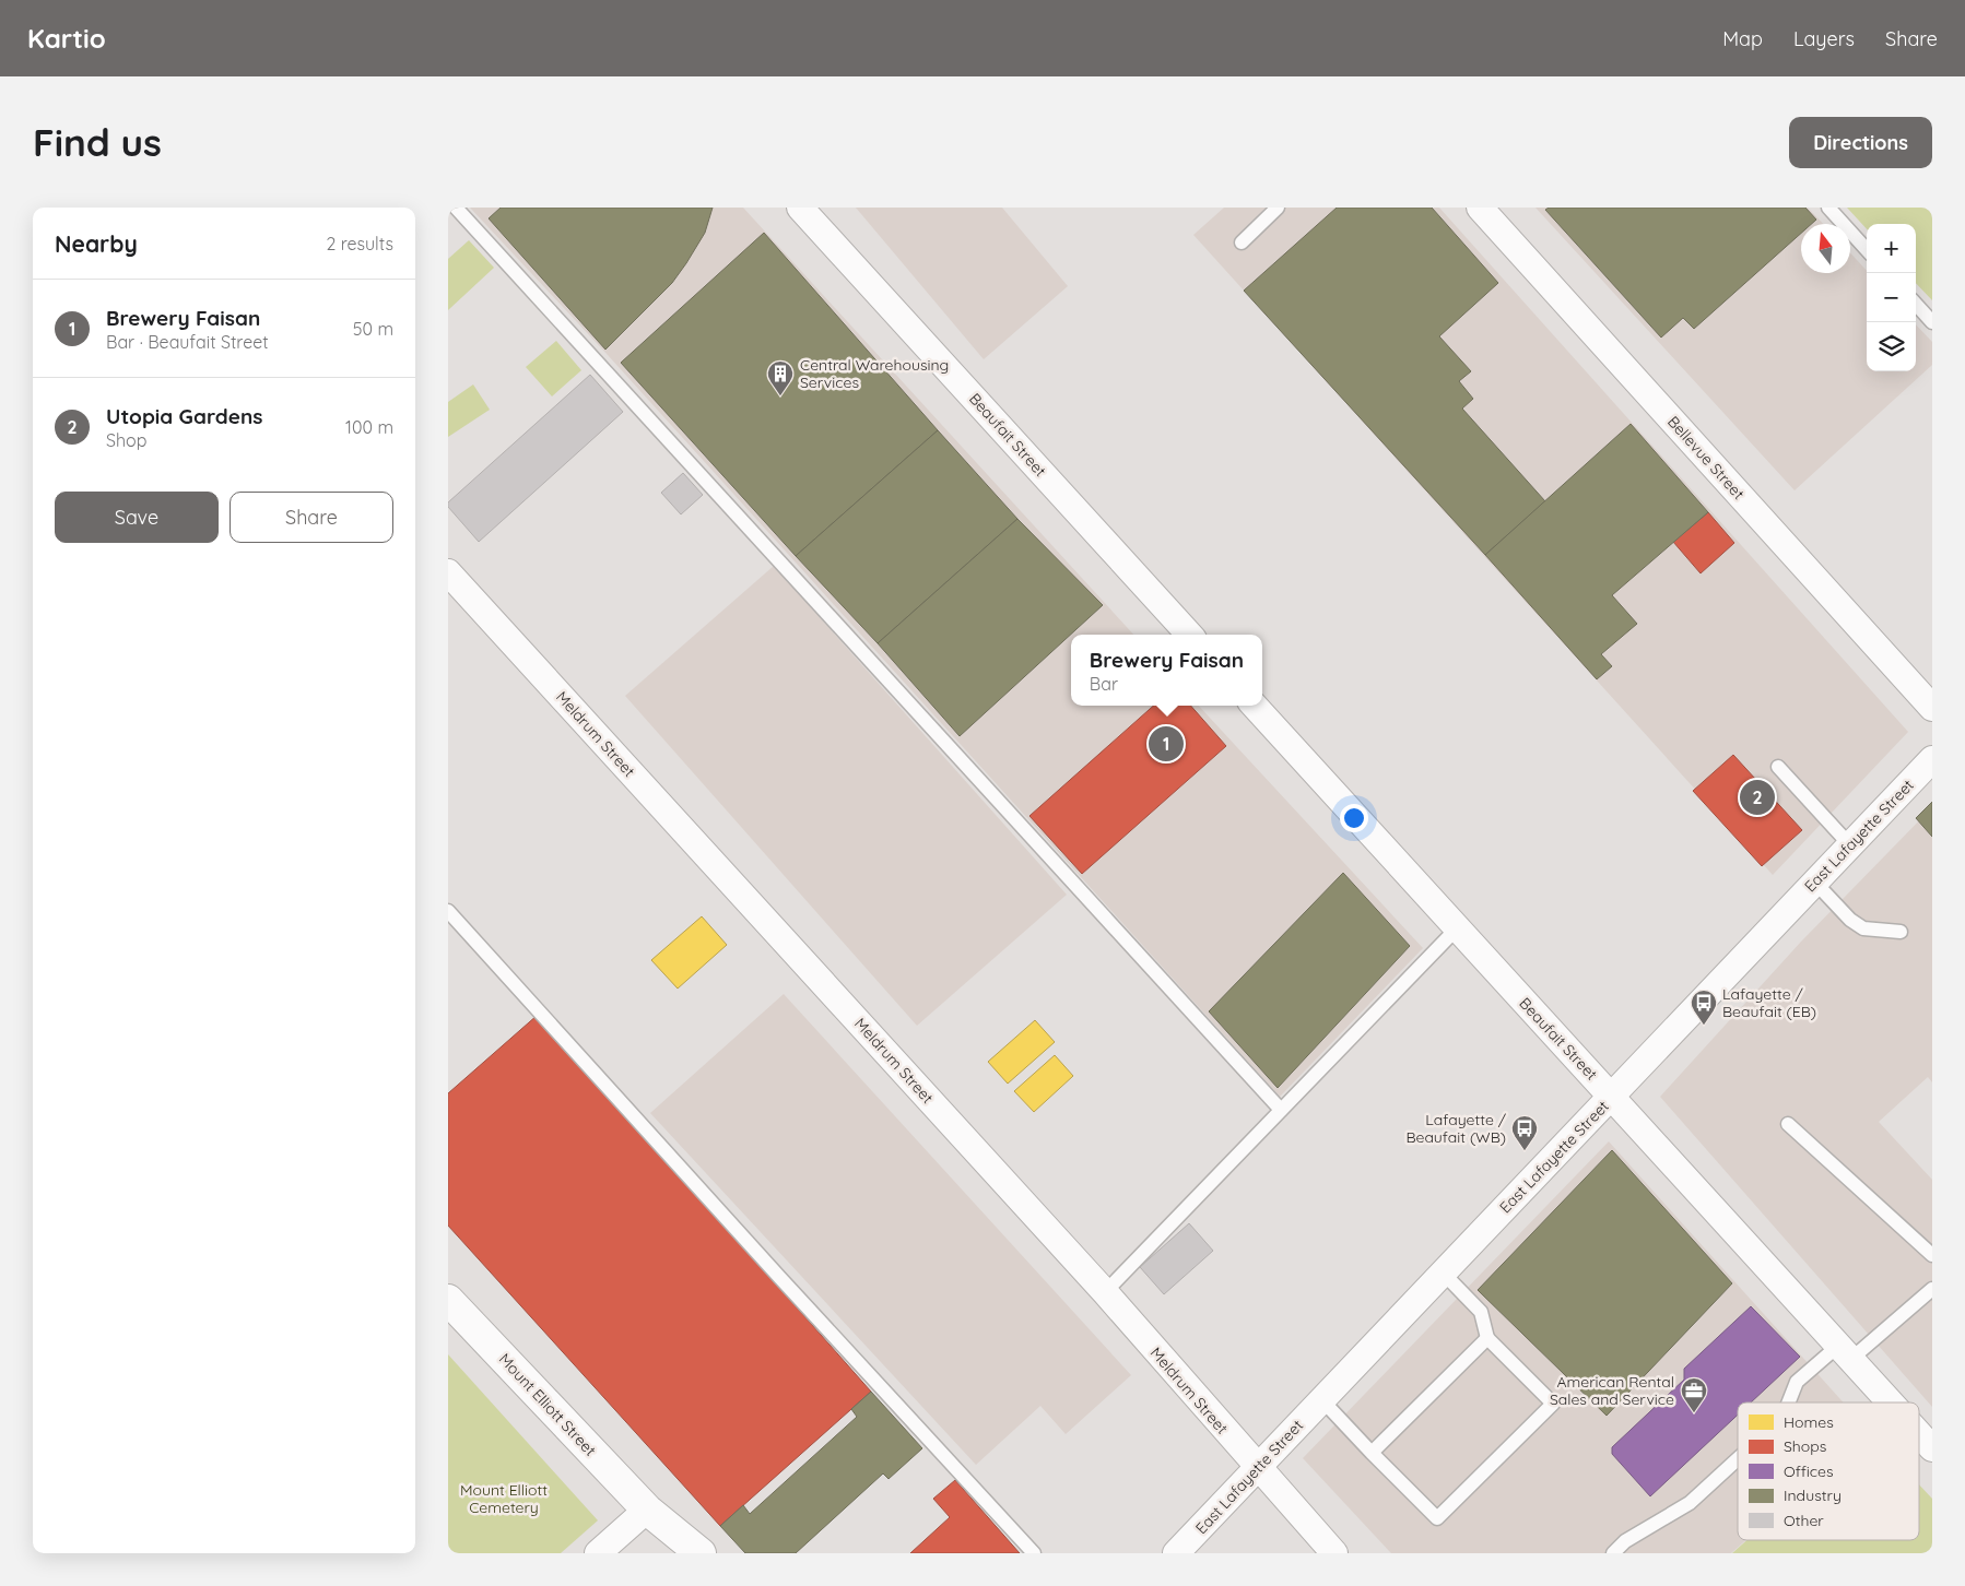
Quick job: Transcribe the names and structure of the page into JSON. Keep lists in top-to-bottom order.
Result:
{
  "streets": {
    "main road": ["Mount Elliott Street"],
    "street": [
      "Beaufait Street",
      "Bellevue Street",
      "Meldrum Street",
      "East Lafayette Street"
    ]
  },
  "crossings": [
    ["Beaufait Street", "East Lafayette Street"],
    ["Meldrum Street", "East Lafayette Street"]
  ],
  "parks": ["Mount Elliott Cemetery"],
  "places": {
    "building": ["Central Warehousing Services"],
    "bus stop": ["Lafayette / Beaufait (EB)", "Lafayette / Beaufait (WB)"],
    "office": ["American Rental Sales and Service"]
  },
  "legend": [
    "Homes",
    "Shops",
    "Offices",
    "Industry",
    "Other"
  ],
  "north": "top",
  "page": {
    "header": "Kartio",
    "nav": ["Map", "Layers", "Share"],
    "buttons": [
      "Directions",
      ["Save", "Share"]
    ],
    "title": "Find us",
    "heading": ["Nearby", "2 results"],
    "map_buttons": ["+", "−"],
    "list": [
      {
        "mark": "1",
        "name": "Brewery Faisan",
        "note": "Bar · Beaufait Street",
        "value": "50 m"
      },
      {
        "mark": "2",
        "name": "Utopia Gardens",
        "note": "Shop",
        "value": "100 m"
      }
    ],
    "popup": ["Brewery Faisan", "Bar"],
    "pins": ["1", "2"]
  }
}
